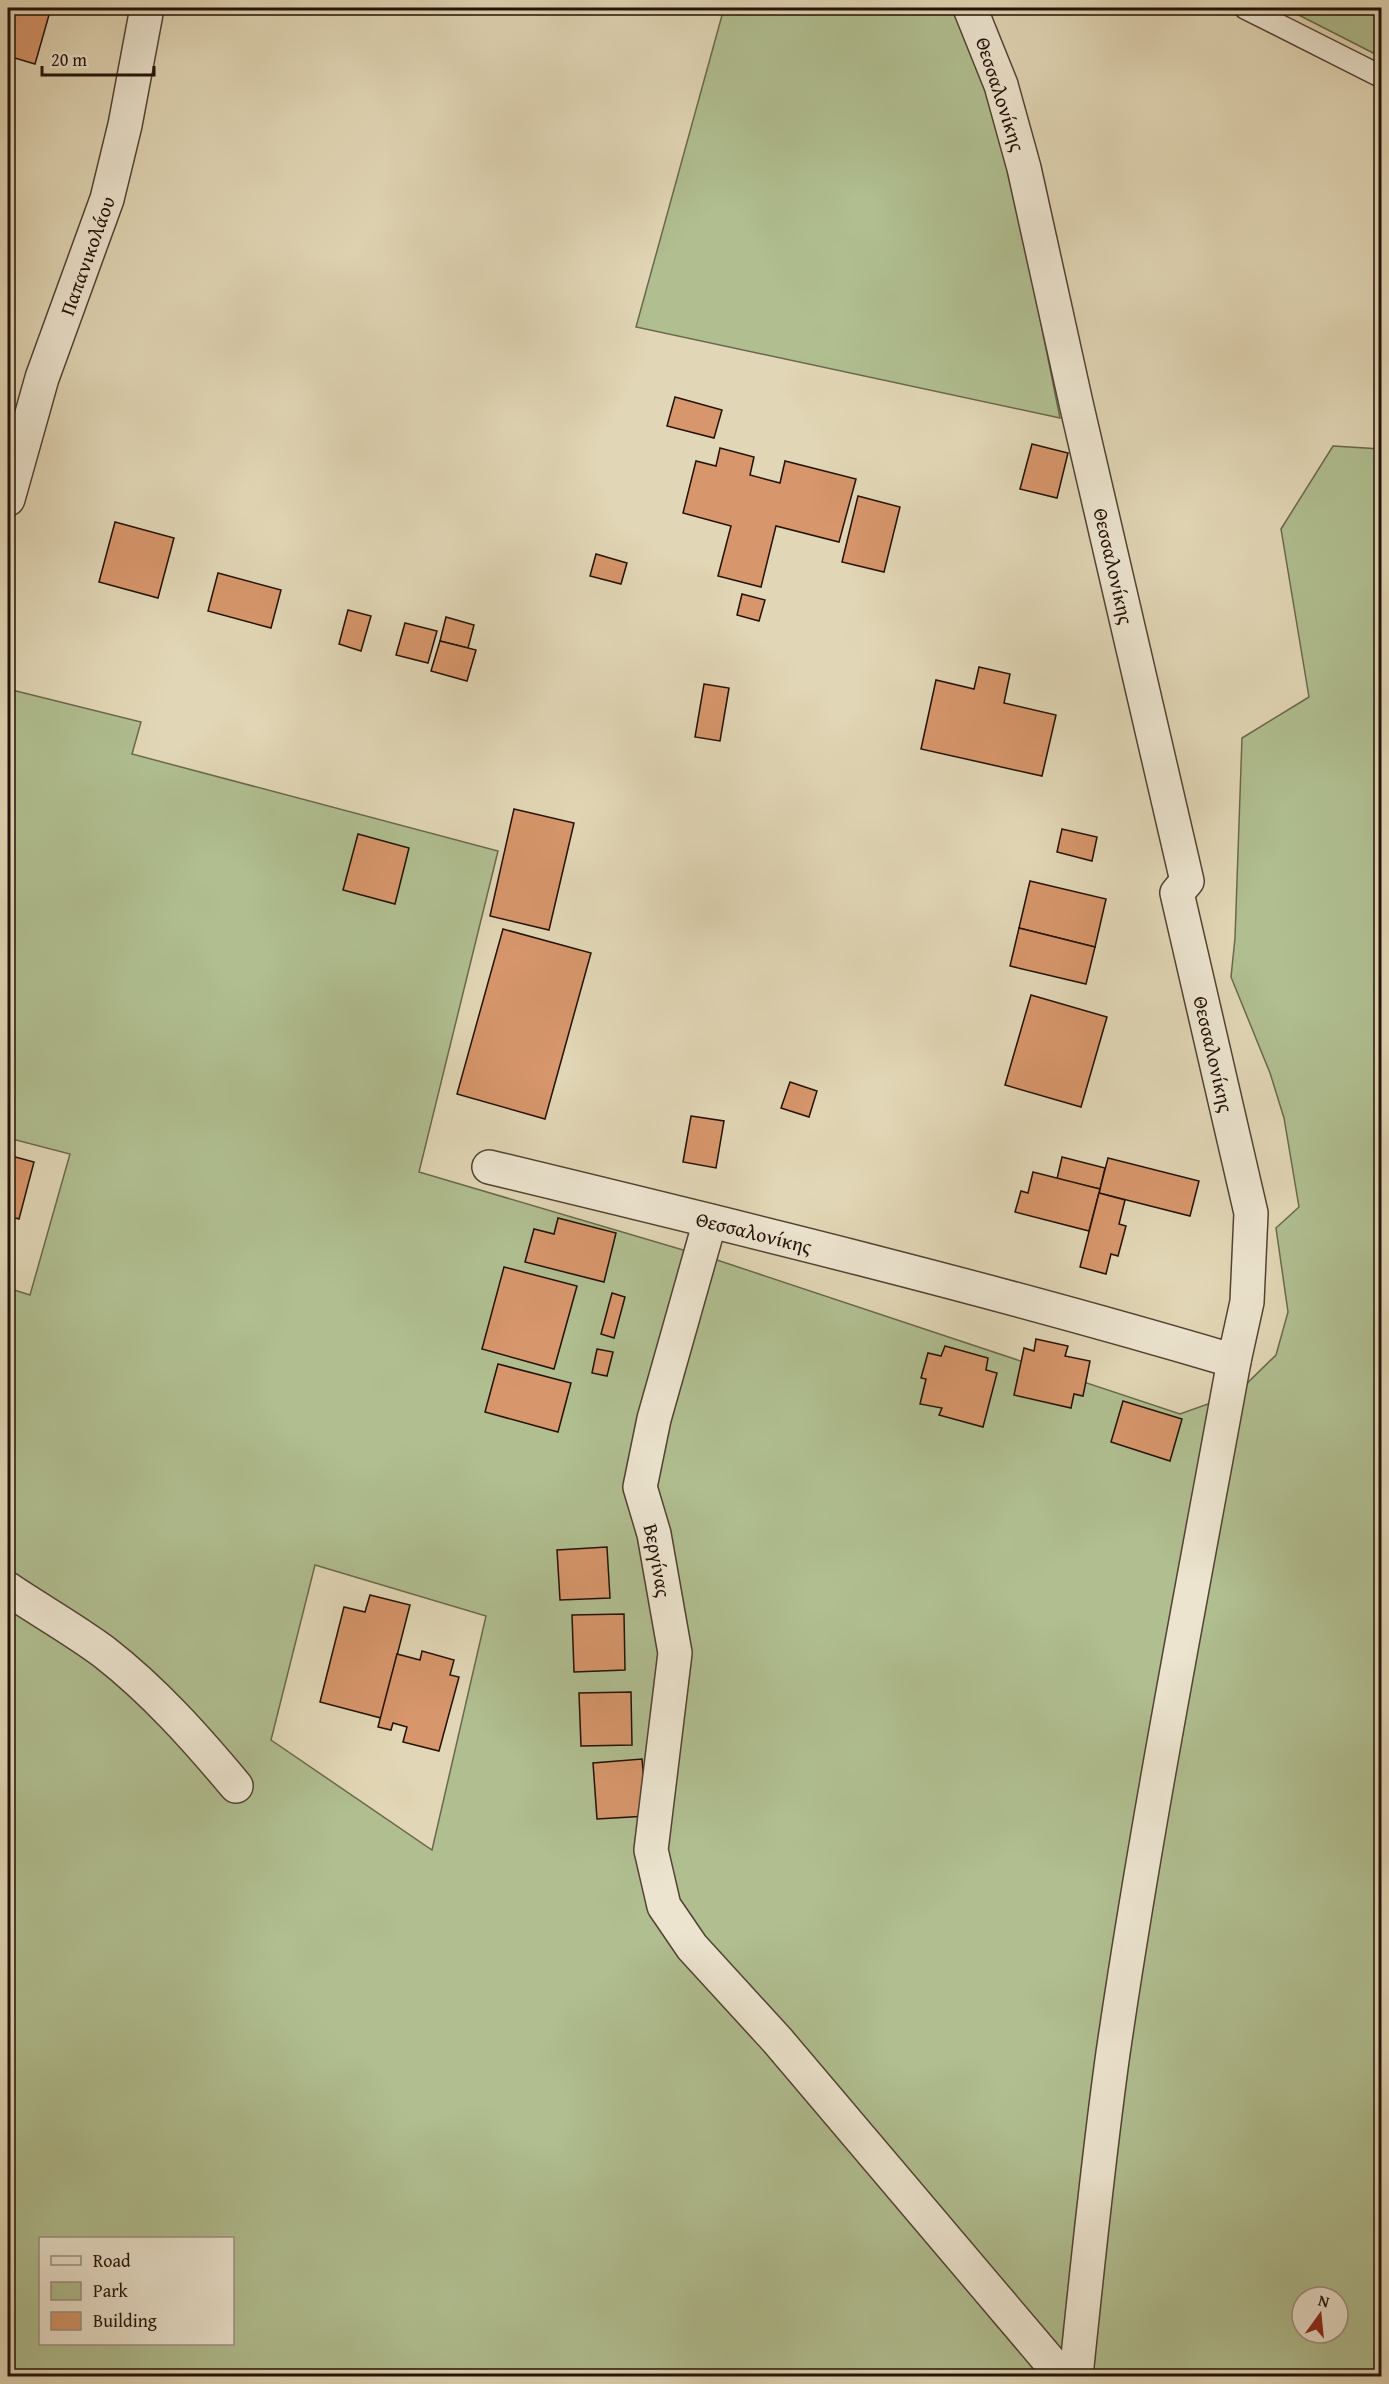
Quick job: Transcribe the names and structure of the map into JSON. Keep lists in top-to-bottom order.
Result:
{
  "streets": {
    "street": ["Θεσσαλονίκης", "Παπανικολάου", "Βεργίνας"]
  },
  "crossings": [
    ["Θεσσαλονίκης", "Βεργίνας"]
  ],
  "legend": ["Road", "Park", "Building"],
  "scale_bar": "20 m",
  "north": "top"
}
